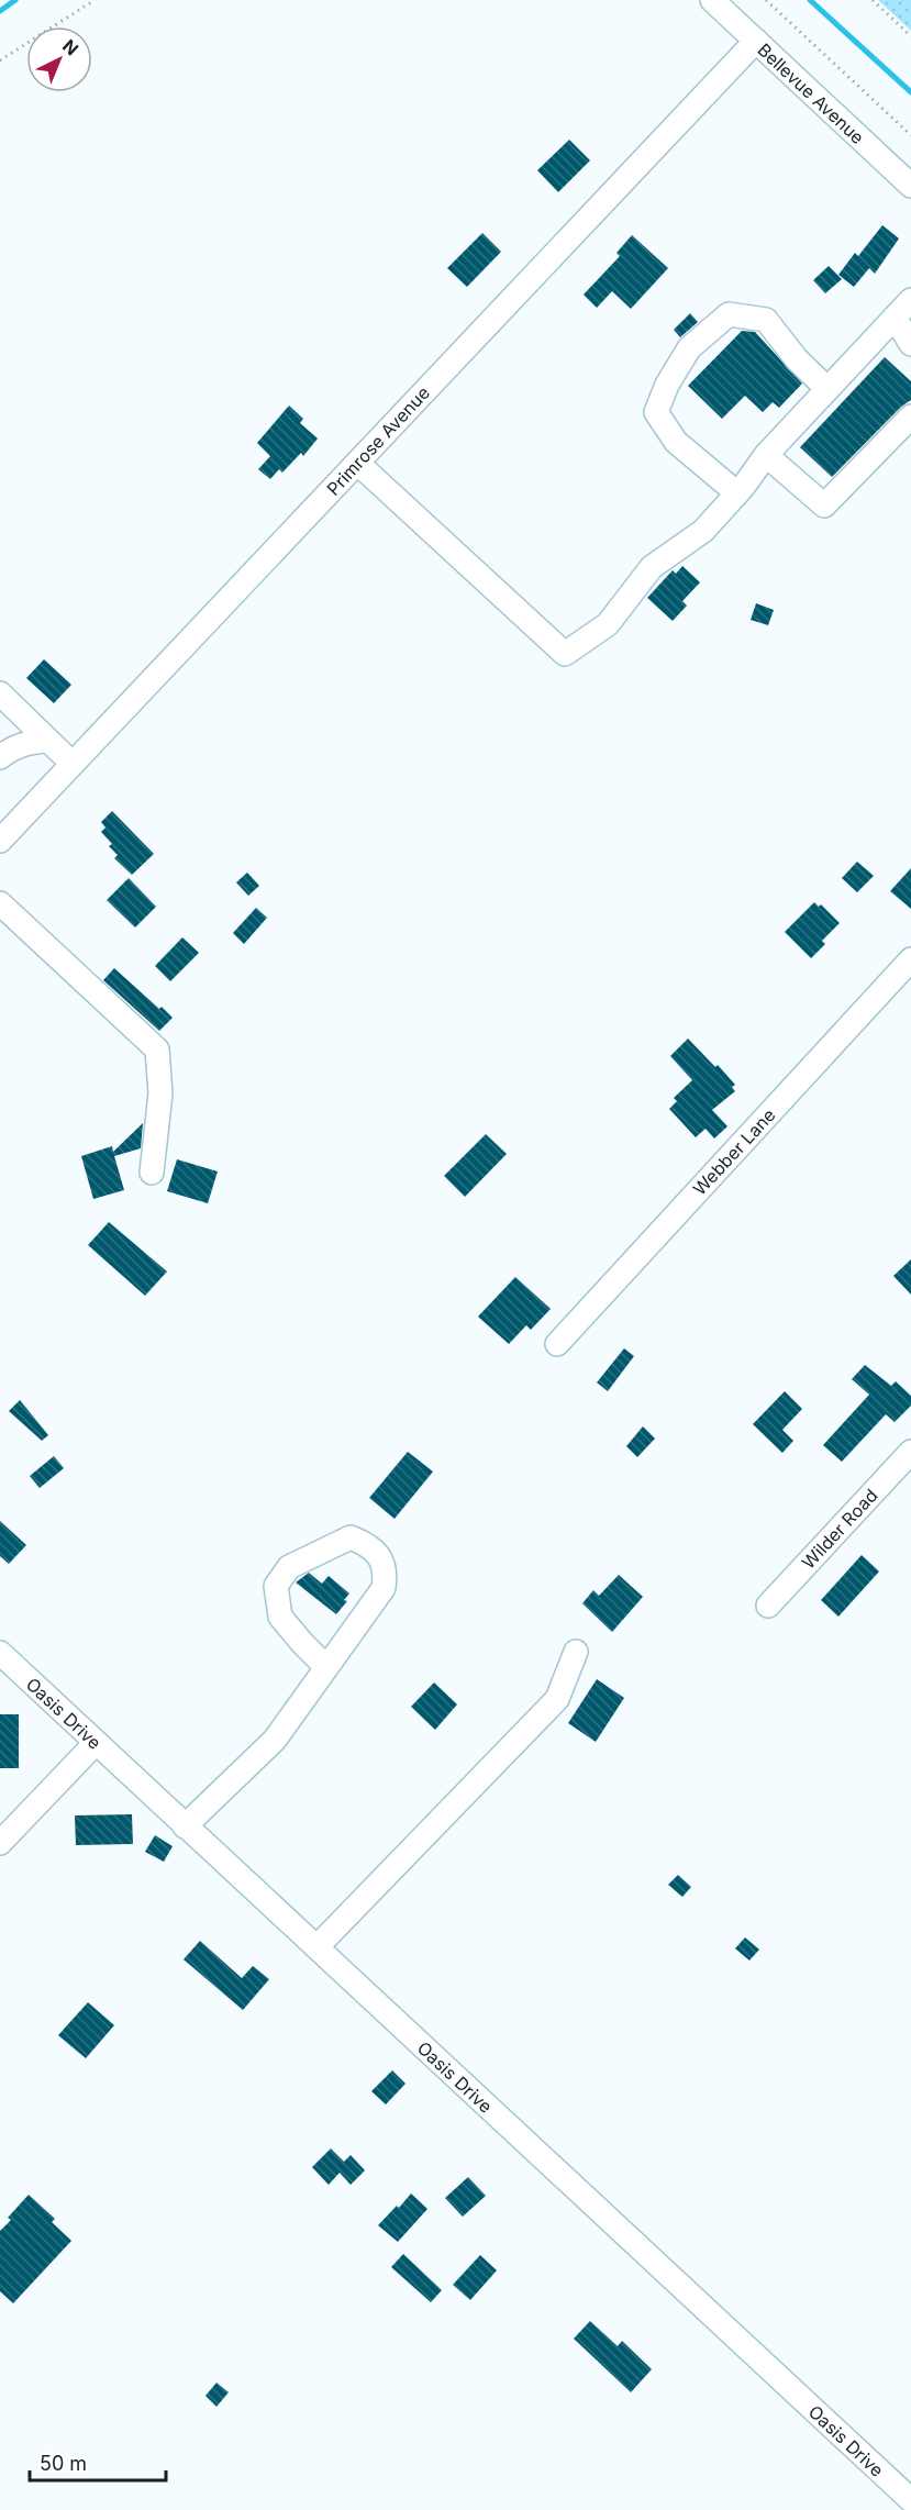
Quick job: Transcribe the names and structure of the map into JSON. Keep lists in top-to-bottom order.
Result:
{
  "streets": {
    "street": [
      "Bellevue Avenue",
      "Primrose Avenue",
      "Webber Lane",
      "Wilder Road",
      "Oasis Drive"
    ]
  },
  "crossings": [
    ["Bellevue Avenue", "Primrose Avenue"]
  ],
  "scale_bar": "50 m",
  "north": "top right"
}
